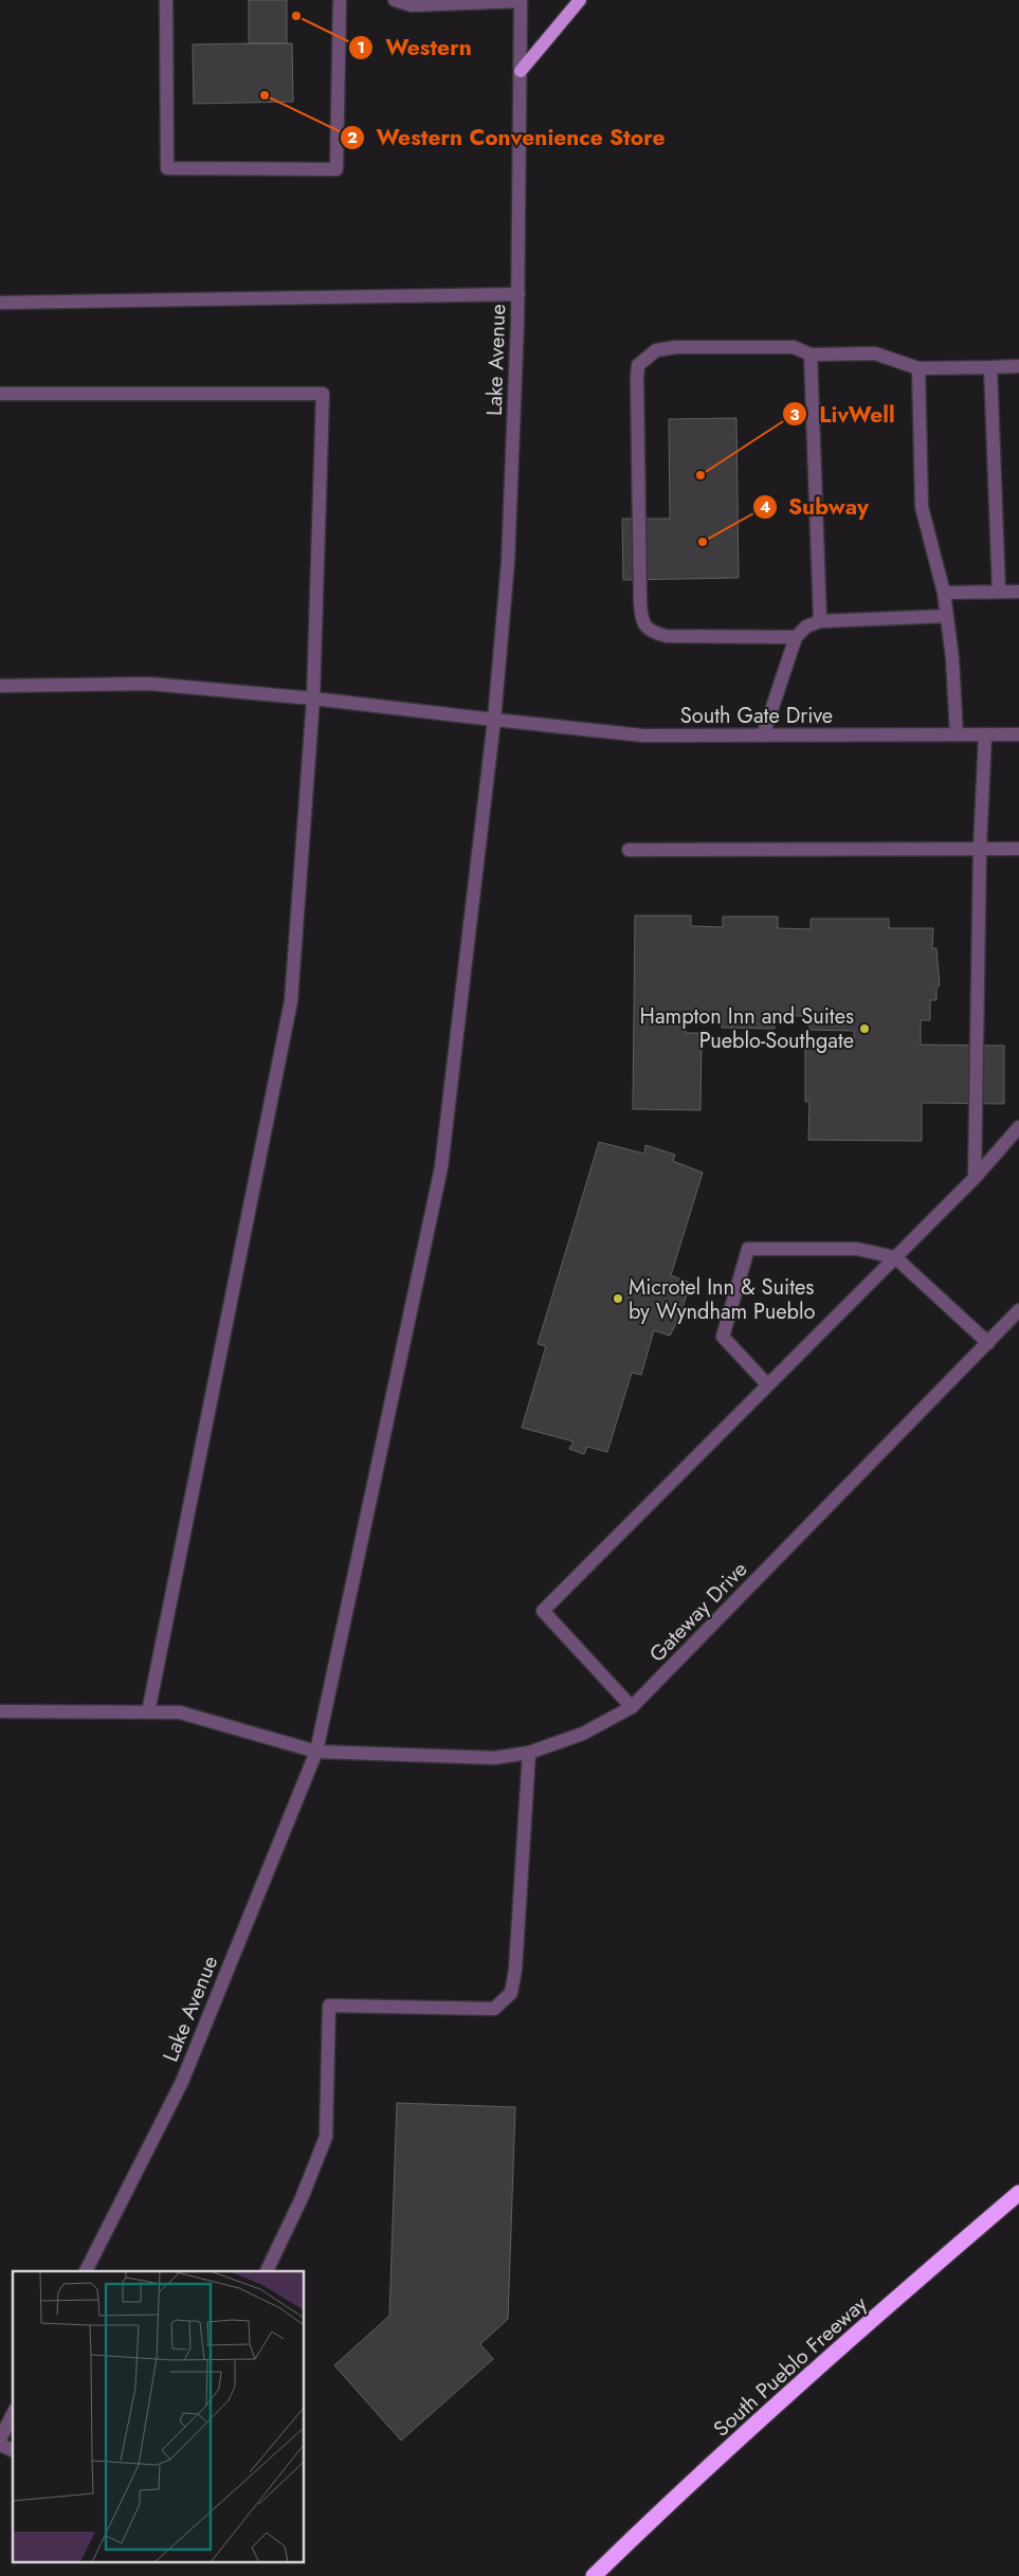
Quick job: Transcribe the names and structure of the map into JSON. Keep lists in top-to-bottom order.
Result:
{
  "streets": {
    "highway": ["South Pueblo Freeway"],
    "street": ["Lake Avenue", "South Gate Drive", "Gateway Drive"]
  },
  "crossings": [
    ["Lake Avenue", "South Gate Drive"],
    ["Lake Avenue", "Gateway Drive"]
  ],
  "places": [
    "Western",
    "Western Convenience Store",
    "LivWell",
    "Subway",
    "Hampton Inn and Suites Pueblo-Southgate",
    "Microtel Inn & Suites by Wyndham Pueblo"
  ]
}
